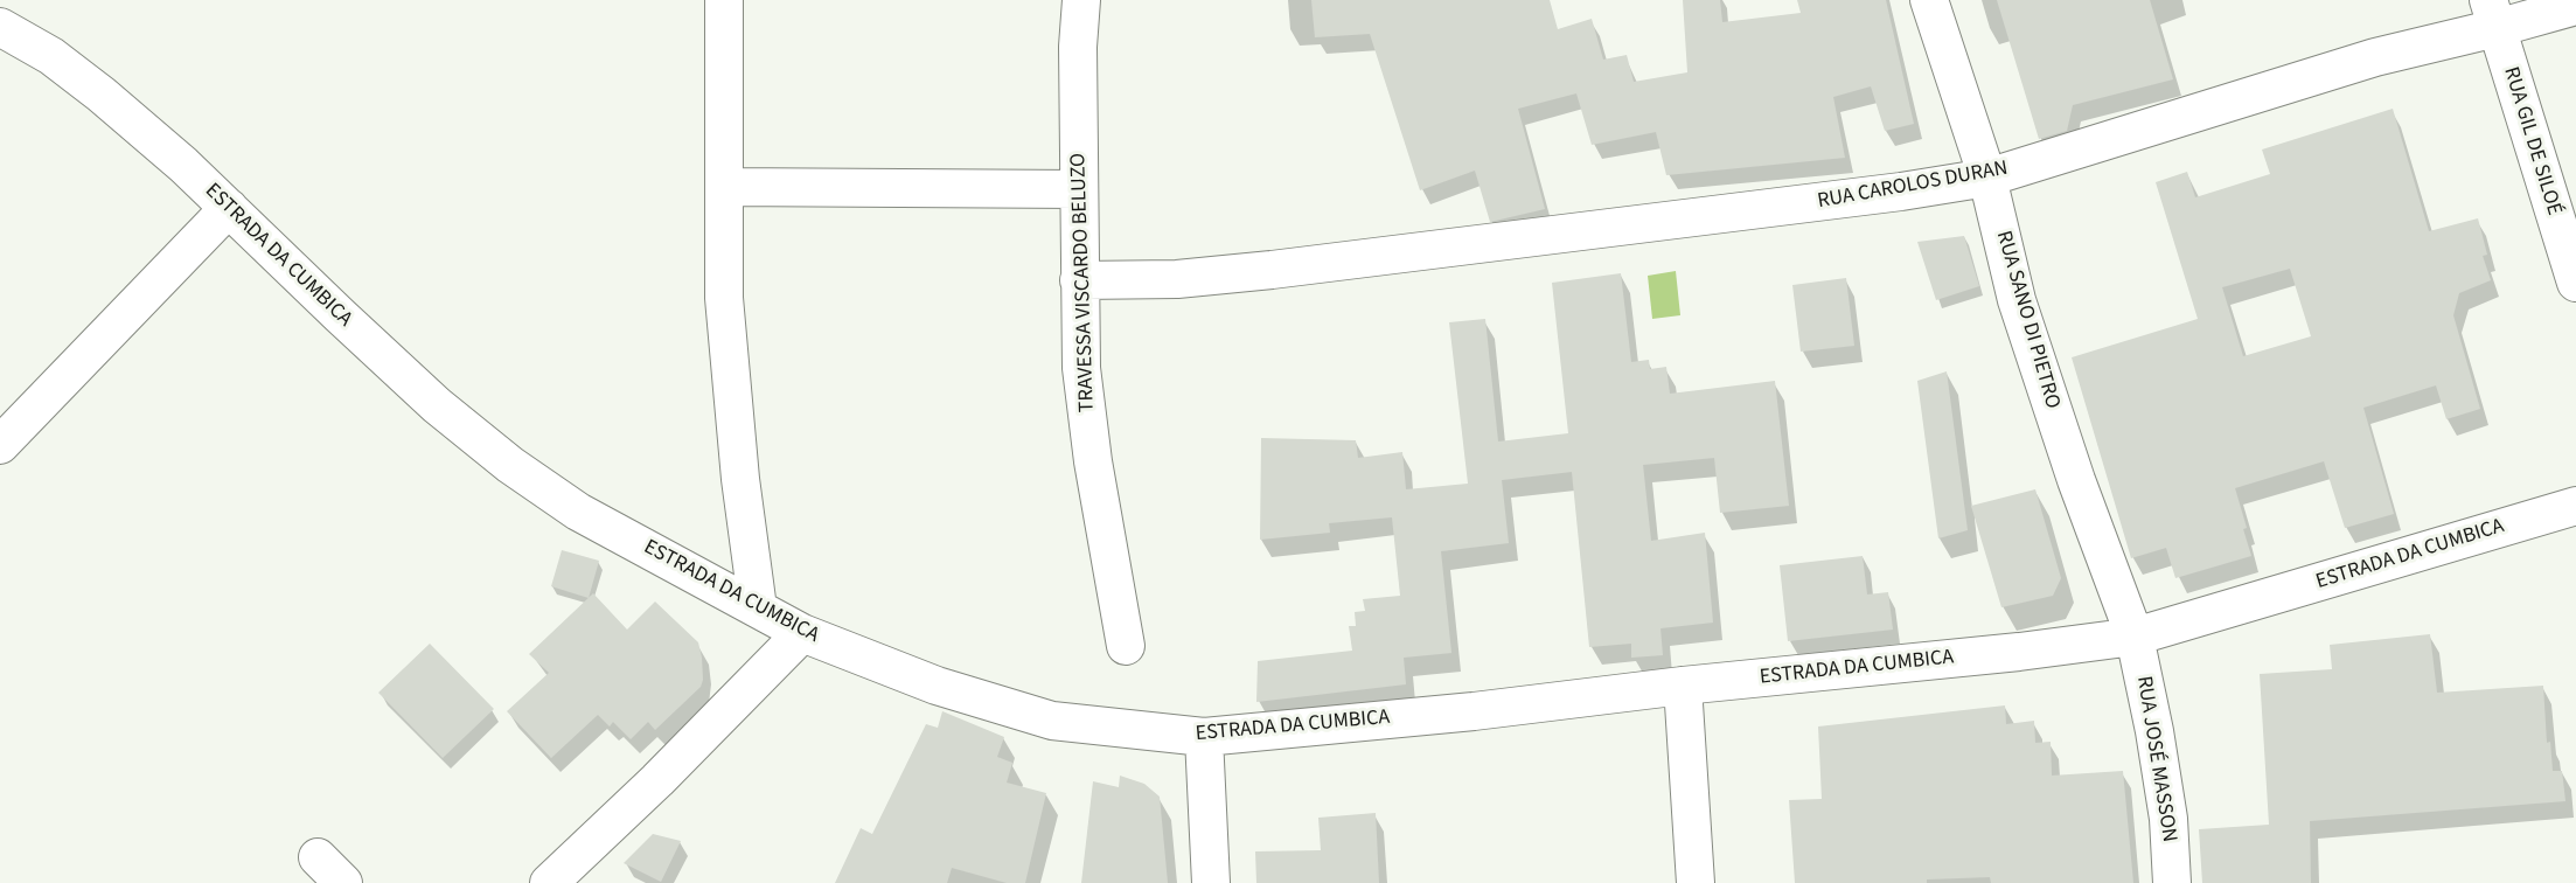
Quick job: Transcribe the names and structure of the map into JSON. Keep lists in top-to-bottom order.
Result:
{
  "streets": {
    "street": [
      "RUA GIL DE SILOÉ",
      "RUA CAROLOS DURAN",
      "ESTRADA DA CUMBICA",
      "TRAVESSA VISCARDO BELUZO",
      "RUA SANO DI PIETRO",
      "RUA JOSÉ MASSON"
    ]
  },
  "crossings": [
    ["RUA GIL DE SILOÉ", "RUA CAROLOS DURAN"],
    ["RUA CAROLOS DURAN", "TRAVESSA VISCARDO BELUZO"],
    ["RUA CAROLOS DURAN", "RUA SANO DI PIETRO"],
    ["ESTRADA DA CUMBICA", "RUA SANO DI PIETRO"],
    ["ESTRADA DA CUMBICA", "RUA JOSÉ MASSON"],
    ["RUA SANO DI PIETRO", "RUA JOSÉ MASSON"]
  ]
}
